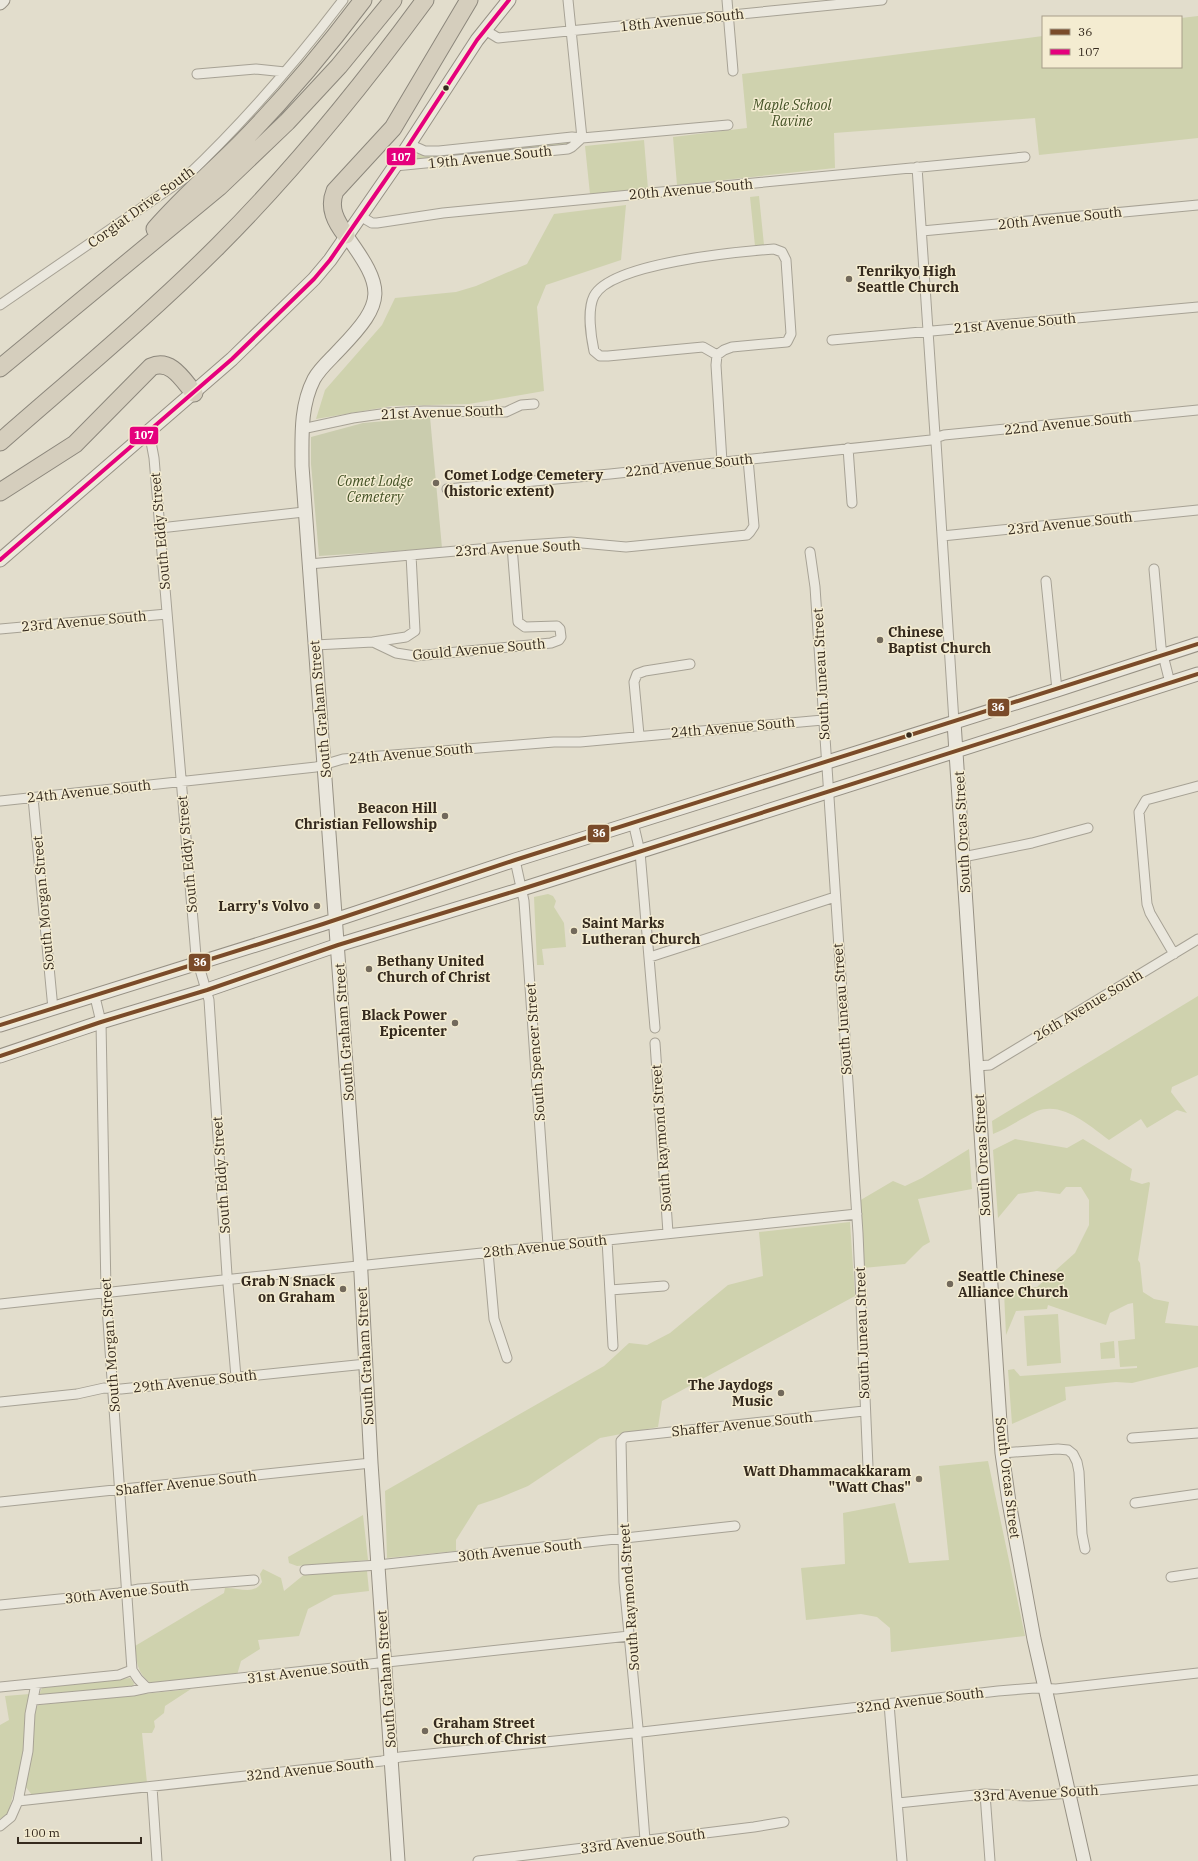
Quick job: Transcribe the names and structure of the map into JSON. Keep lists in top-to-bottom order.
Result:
{
  "streets": {
    "street": [
      "18th Avenue South",
      "19th Avenue South",
      "20th Avenue South",
      "Corgiat Drive South",
      "21st Avenue South",
      "22nd Avenue South",
      "23rd Avenue South",
      "South Eddy Street",
      "Gould Avenue South",
      "South Juneau Street",
      "South Graham Street",
      "24th Avenue South",
      "South Orcas Street",
      "South Morgan Street",
      "26th Avenue South",
      "South Spencer Street",
      "South Raymond Street",
      "28th Avenue South",
      "29th Avenue South",
      "Shaffer Avenue South",
      "30th Avenue South",
      "31st Avenue South",
      "32nd Avenue South",
      "33rd Avenue South"
    ]
  },
  "crossings": [
    ["20th Avenue South", "South Orcas Street"],
    ["21st Avenue South", "South Graham Street"],
    ["21st Avenue South", "South Orcas Street"],
    ["22nd Avenue South", "23rd Avenue South"],
    ["22nd Avenue South", "South Orcas Street"],
    ["23rd Avenue South", "South Eddy Street"],
    ["23rd Avenue South", "Gould Avenue South"],
    ["23rd Avenue South", "South Graham Street"],
    ["23rd Avenue South", "South Orcas Street"],
    ["South Eddy Street", "24th Avenue South"],
    ["South Eddy Street", "28th Avenue South"],
    ["South Eddy Street", "29th Avenue South"],
    ["Gould Avenue South", "South Graham Street"],
    ["South Juneau Street", "24th Avenue South"],
    ["South Juneau Street", "28th Avenue South"],
    ["South Juneau Street", "Shaffer Avenue South"],
    ["South Graham Street", "24th Avenue South"],
    ["South Graham Street", "28th Avenue South"],
    ["South Graham Street", "29th Avenue South"],
    ["South Graham Street", "Shaffer Avenue South"],
    ["South Graham Street", "30th Avenue South"],
    ["South Graham Street", "31st Avenue South"],
    ["South Graham Street", "32nd Avenue South"],
    ["24th Avenue South", "South Morgan Street"],
    ["South Orcas Street", "26th Avenue South"],
    ["South Orcas Street", "32nd Avenue South"],
    ["South Orcas Street", "33rd Avenue South"],
    ["South Morgan Street", "28th Avenue South"],
    ["South Morgan Street", "29th Avenue South"],
    ["South Morgan Street", "Shaffer Avenue South"],
    ["South Morgan Street", "30th Avenue South"],
    ["South Spencer Street", "28th Avenue South"],
    ["South Raymond Street", "28th Avenue South"],
    ["South Raymond Street", "Shaffer Avenue South"],
    ["South Raymond Street", "30th Avenue South"],
    ["South Raymond Street", "31st Avenue South"],
    ["South Raymond Street", "32nd Avenue South"],
    ["South Raymond Street", "33rd Avenue South"]
  ],
  "parks": ["Maple School Ravine", "Comet Lodge Cemetery"],
  "places": [
    "Tenrikyo High Seattle Church",
    "Comet Lodge Cemetery (historic extent)",
    "Chinese Baptist Church",
    "Beacon Hill Christian Fellowship",
    "Larry's Volvo",
    "Saint Marks Lutheran Church",
    "Bethany United Church of Christ",
    "Black Power Epicenter",
    "Seattle Chinese Alliance Church",
    "Grab N Snack on Graham",
    "The Jaydogs Music",
    "Watt Dhammacakkaram \"Watt Chas\"",
    "Graham Street Church of Christ"
  ],
  "lines": ["transit line 107", "transit line 36"],
  "legend": ["36", "107"],
  "scale_bar": "100 m"
}
